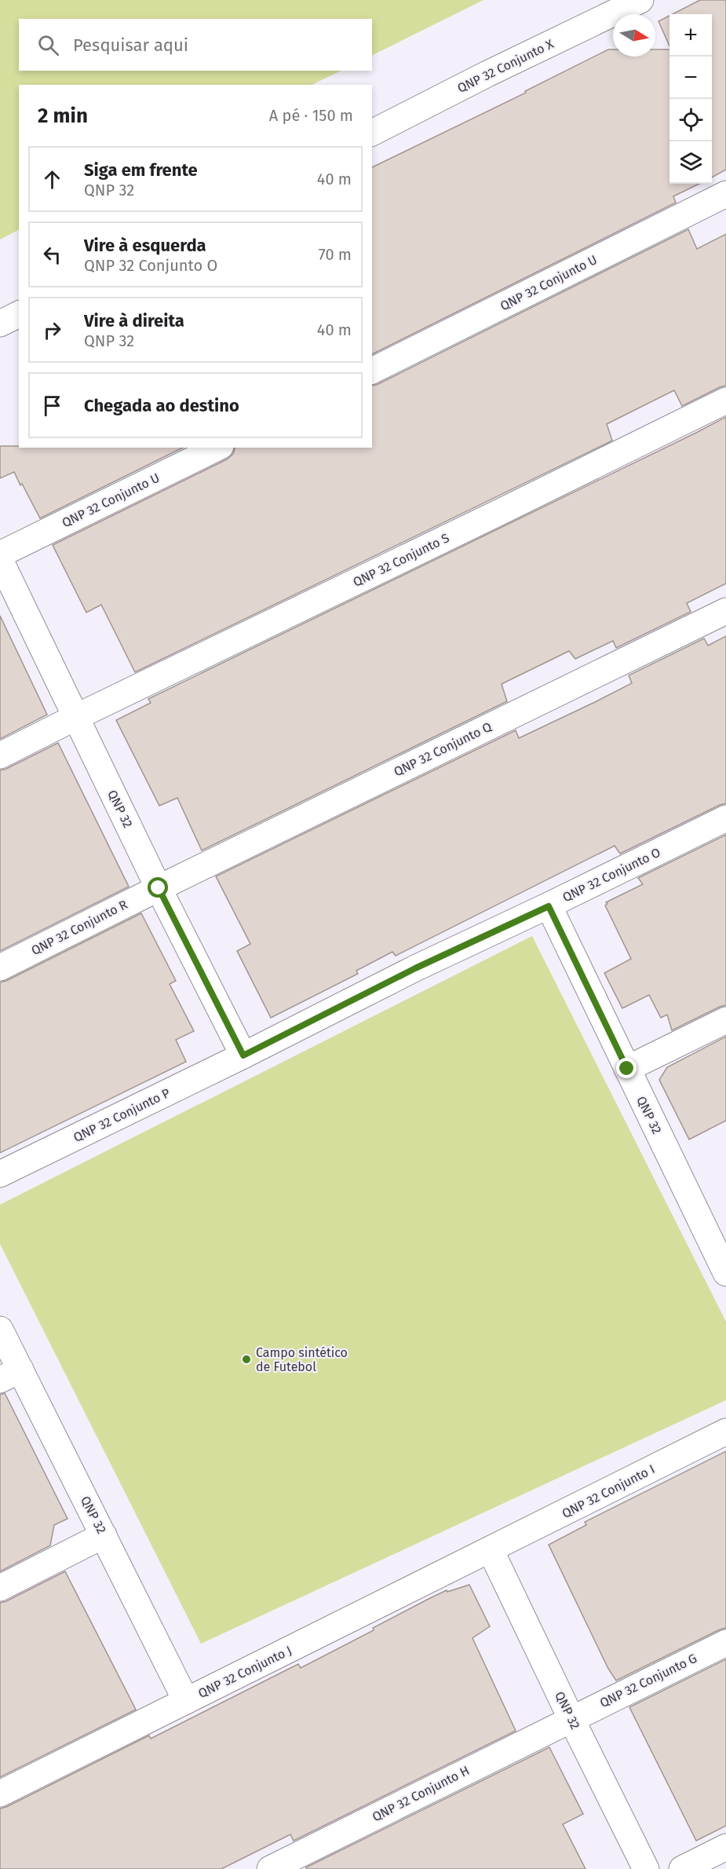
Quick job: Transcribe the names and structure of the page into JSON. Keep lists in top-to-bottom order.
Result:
{
  "streets": {
    "street": [
      "QNP 32 Conjunto X",
      "QNP 32 Conjunto U",
      "QNP 32 Conjunto S",
      "QNP 32 Conjunto Q",
      "QNP 32",
      "QNP 32 Conjunto O",
      "QNP 32 Conjunto R",
      "QNP 32 Conjunto P",
      "QNP 32 Conjunto I",
      "QNP 32 Conjunto J",
      "QNP 32 Conjunto G",
      "QNP 32 Conjunto H"
    ]
  },
  "crossings": [
    ["QNP 32 Conjunto S", "QNP 32"],
    ["QNP 32 Conjunto Q", "QNP 32"],
    ["QNP 32 Conjunto Q", "QNP 32 Conjunto R"],
    ["QNP 32", "QNP 32 Conjunto O"],
    ["QNP 32", "QNP 32 Conjunto R"],
    ["QNP 32", "QNP 32 Conjunto P"],
    ["QNP 32", "QNP 32 Conjunto I"],
    ["QNP 32", "QNP 32 Conjunto J"],
    ["QNP 32", "QNP 32 Conjunto G"],
    ["QNP 32", "QNP 32 Conjunto H"],
    ["QNP 32 Conjunto O", "QNP 32 Conjunto P"],
    ["QNP 32 Conjunto I", "QNP 32 Conjunto J"],
    ["QNP 32 Conjunto G", "QNP 32 Conjunto H"]
  ],
  "places": ["Campo sintético de Futebol"],
  "north": "right",
  "page": {
    "map_buttons": ["+", "−"],
    "search": "Pesquisar aqui",
    "heading": ["2 min", "A pé · 150 m"],
    "list": [
      ["Siga em frente", "QNP 32", "40 m"],
      ["Vire à esquerda", "QNP 32 Conjunto O", "70 m"],
      ["Vire à direita", "QNP 32", "40 m"],
      "Chegada ao destino"
    ]
  }
}
